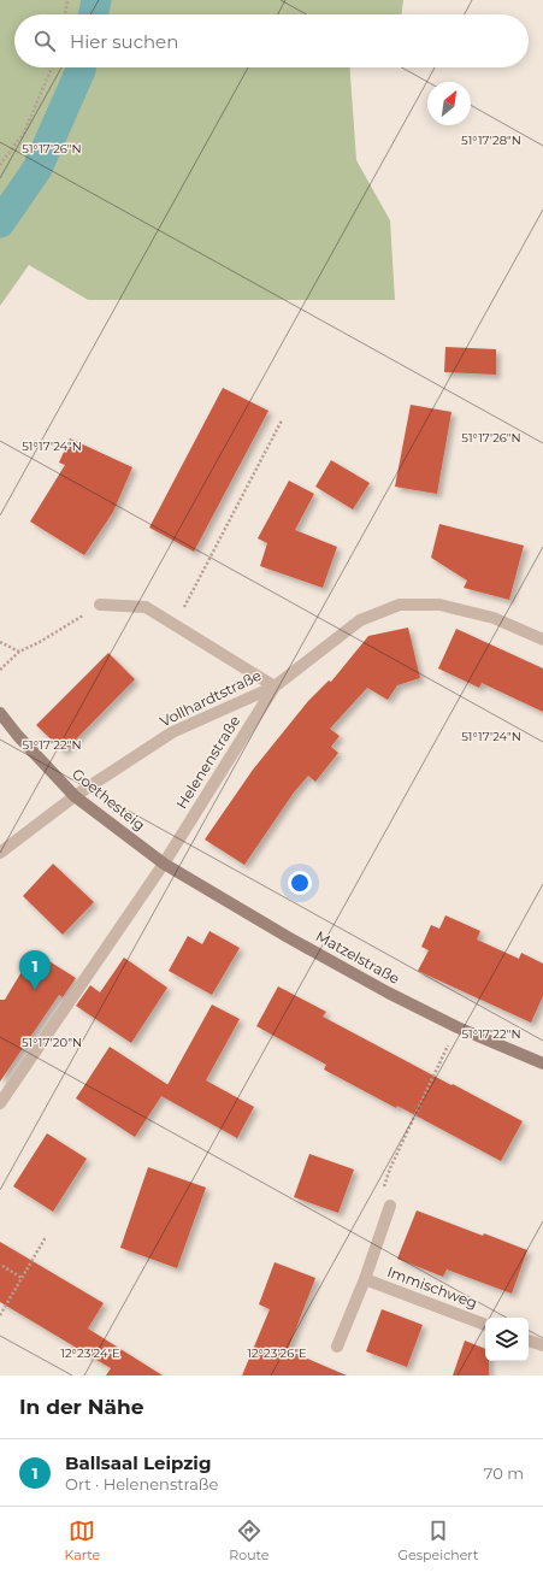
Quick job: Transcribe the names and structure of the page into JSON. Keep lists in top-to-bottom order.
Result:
{
  "streets": {
    "main road": ["Goethesteig", "Matzelstraße"],
    "street": ["Vollhardtstraße", "Helenenstraße", "Immischweg"]
  },
  "crossings": [
    ["Vollhardtstraße", "Helenenstraße"],
    ["Vollhardtstraße", "Goethesteig"],
    ["Helenenstraße", "Goethesteig"],
    ["Helenenstraße", "Matzelstraße"],
    ["Goethesteig", "Matzelstraße"]
  ],
  "north": "top right",
  "page": {
    "search": "Hier suchen",
    "pins": "1",
    "heading": "In der Nähe",
    "list": [
      {
        "mark": "1",
        "name": "Ballsaal Leipzig",
        "note": "Ort · Helenenstraße",
        "value": "70 m"
      }
    ],
    "nav": ["Karte", "Route", "Gespeichert"]
  },
  "coordinates": [
    "51°17'28\"N",
    "51°17'26\"N",
    "51°17'24\"N",
    "51°17'22\"N",
    "51°17'20\"N",
    "12°23'24\"E",
    "12°23'26\"E"
  ]
}
